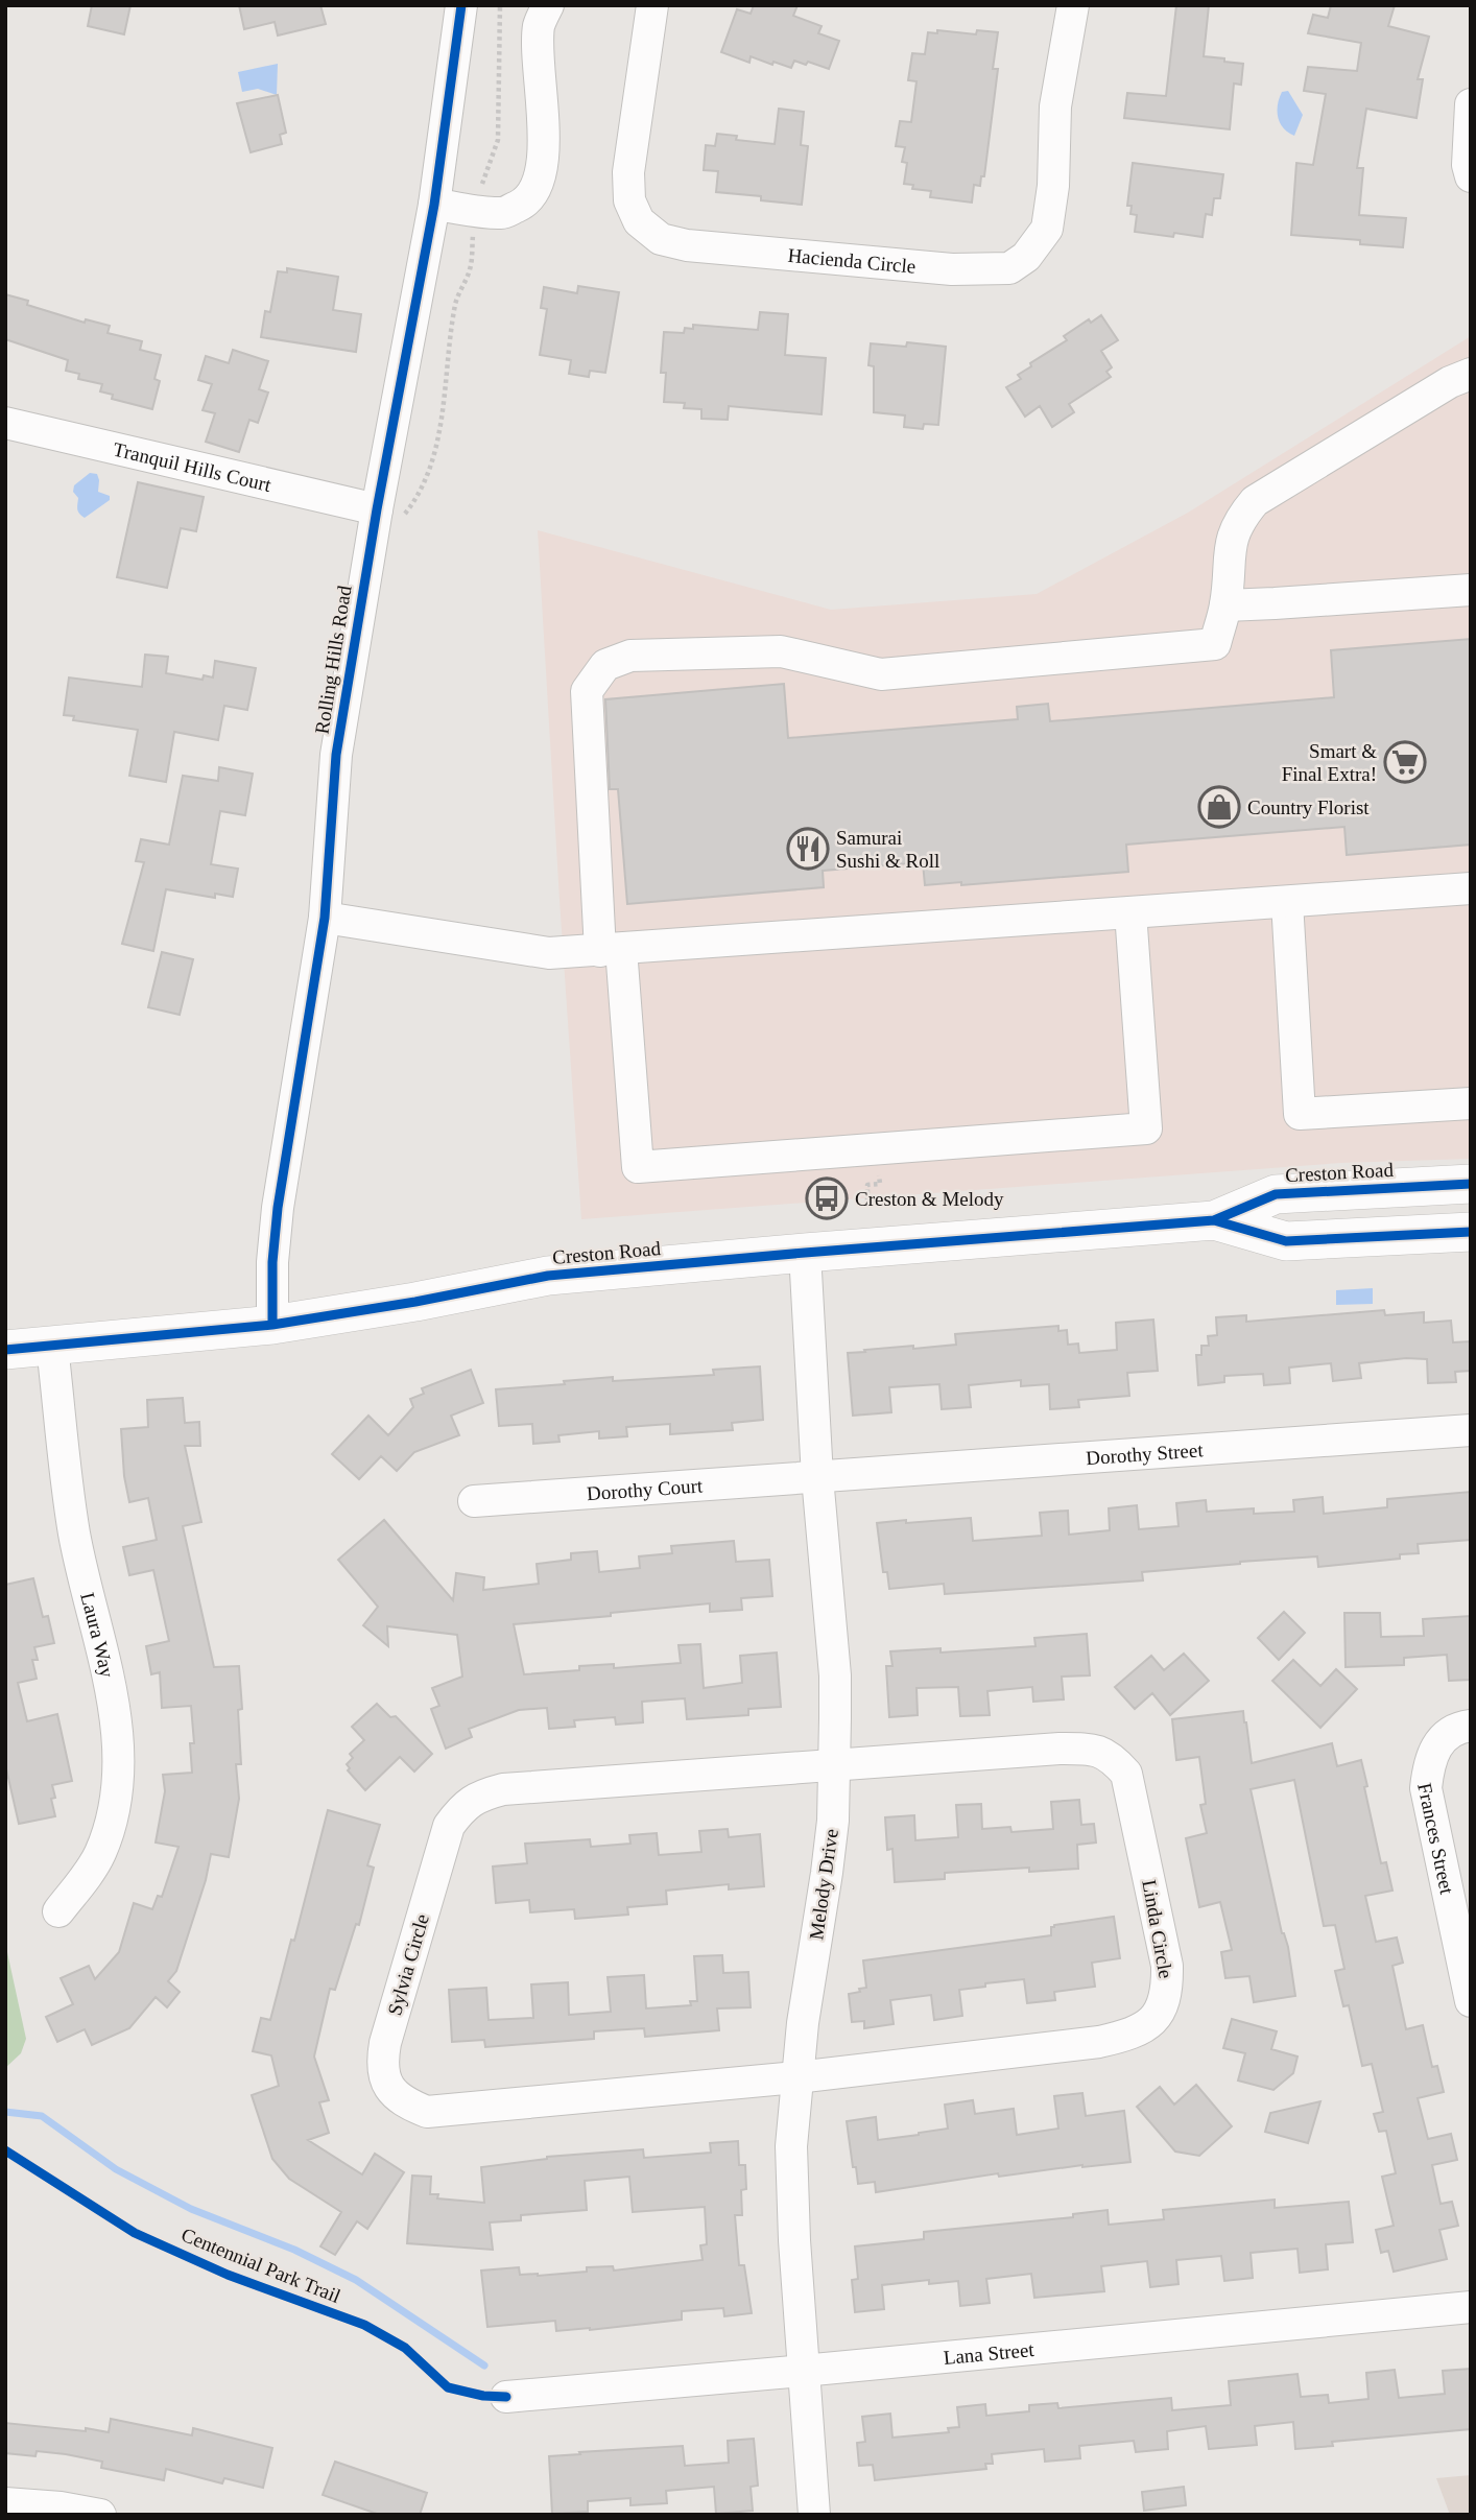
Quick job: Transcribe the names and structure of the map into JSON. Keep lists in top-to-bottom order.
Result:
{
  "streets": {
    "main road": ["Creston Road"],
    "street": [
      "Hacienda Circle",
      "Tranquil Hills Court",
      "Rolling Hills Road",
      "Dorothy Street",
      "Dorothy Court",
      "Laura Way",
      "Frances Street",
      "Melody Drive",
      "Linda Circle",
      "Sylvia Circle",
      "Lana Street"
    ],
    "cycle path": ["Centennial Park Trail"]
  },
  "crossings": [
    ["Tranquil Hills Court", "Rolling Hills Road"],
    ["Rolling Hills Road", "Creston Road"],
    ["Creston Road", "Laura Way"],
    ["Creston Road", "Melody Drive"],
    ["Dorothy Street", "Dorothy Court"],
    ["Dorothy Street", "Melody Drive"],
    ["Dorothy Court", "Melody Drive"],
    ["Melody Drive", "Linda Circle"],
    ["Melody Drive", "Sylvia Circle"],
    ["Melody Drive", "Lana Street"],
    ["Linda Circle", "Sylvia Circle"]
  ],
  "places": {
    "supermarket": ["Smart & Final Extra!"],
    "shop": ["Country Florist"],
    "restaurant": ["Samurai Sushi & Roll"],
    "bus stop": ["Creston & Melody"]
  }
}
